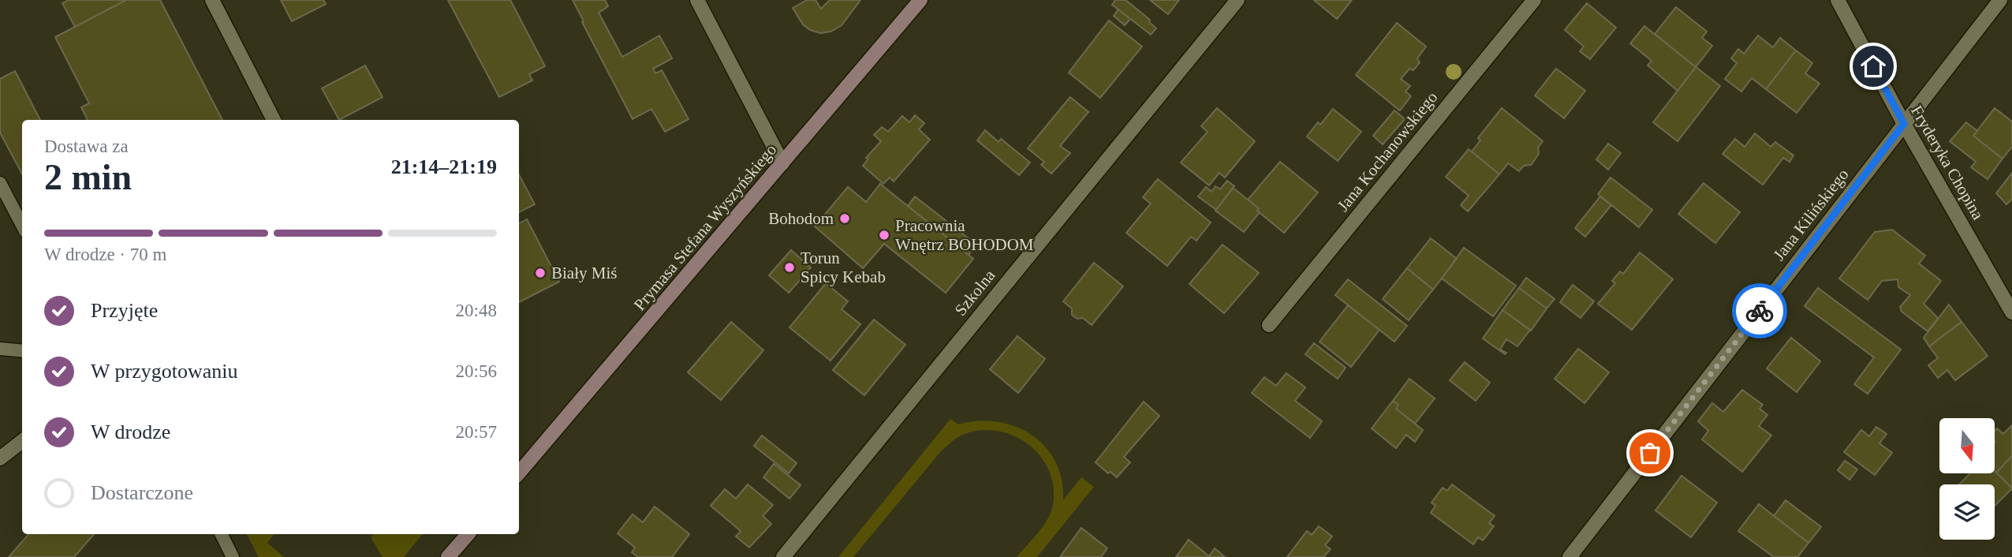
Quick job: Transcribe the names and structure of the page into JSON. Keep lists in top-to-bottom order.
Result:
{
  "streets": {
    "main road": ["Prymasa Stefana Wyszyńskiego"],
    "street": [
      "Jana Kochanowskiego",
      "Fryderyka Chopina",
      "Jana Kilińskiego",
      "Szkolna"
    ]
  },
  "crossings": [
    ["Fryderyka Chopina", "Jana Kilińskiego"]
  ],
  "places": [
    "Bohodom",
    "Pracownia Wnętrz BOHODOM",
    "Torun Spicy Kebab",
    "Biały Miś"
  ],
  "north": "bottom",
  "page": {
    "heading": ["2 min", "Dostawa za", "21:14–21:19"],
    "bar": "W drodze · 70 m",
    "list": [
      ["Przyjęte", "20:48"],
      ["W przygotowaniu", "20:56"],
      ["W drodze", "20:57"],
      "Dostarczone"
    ]
  }
}
